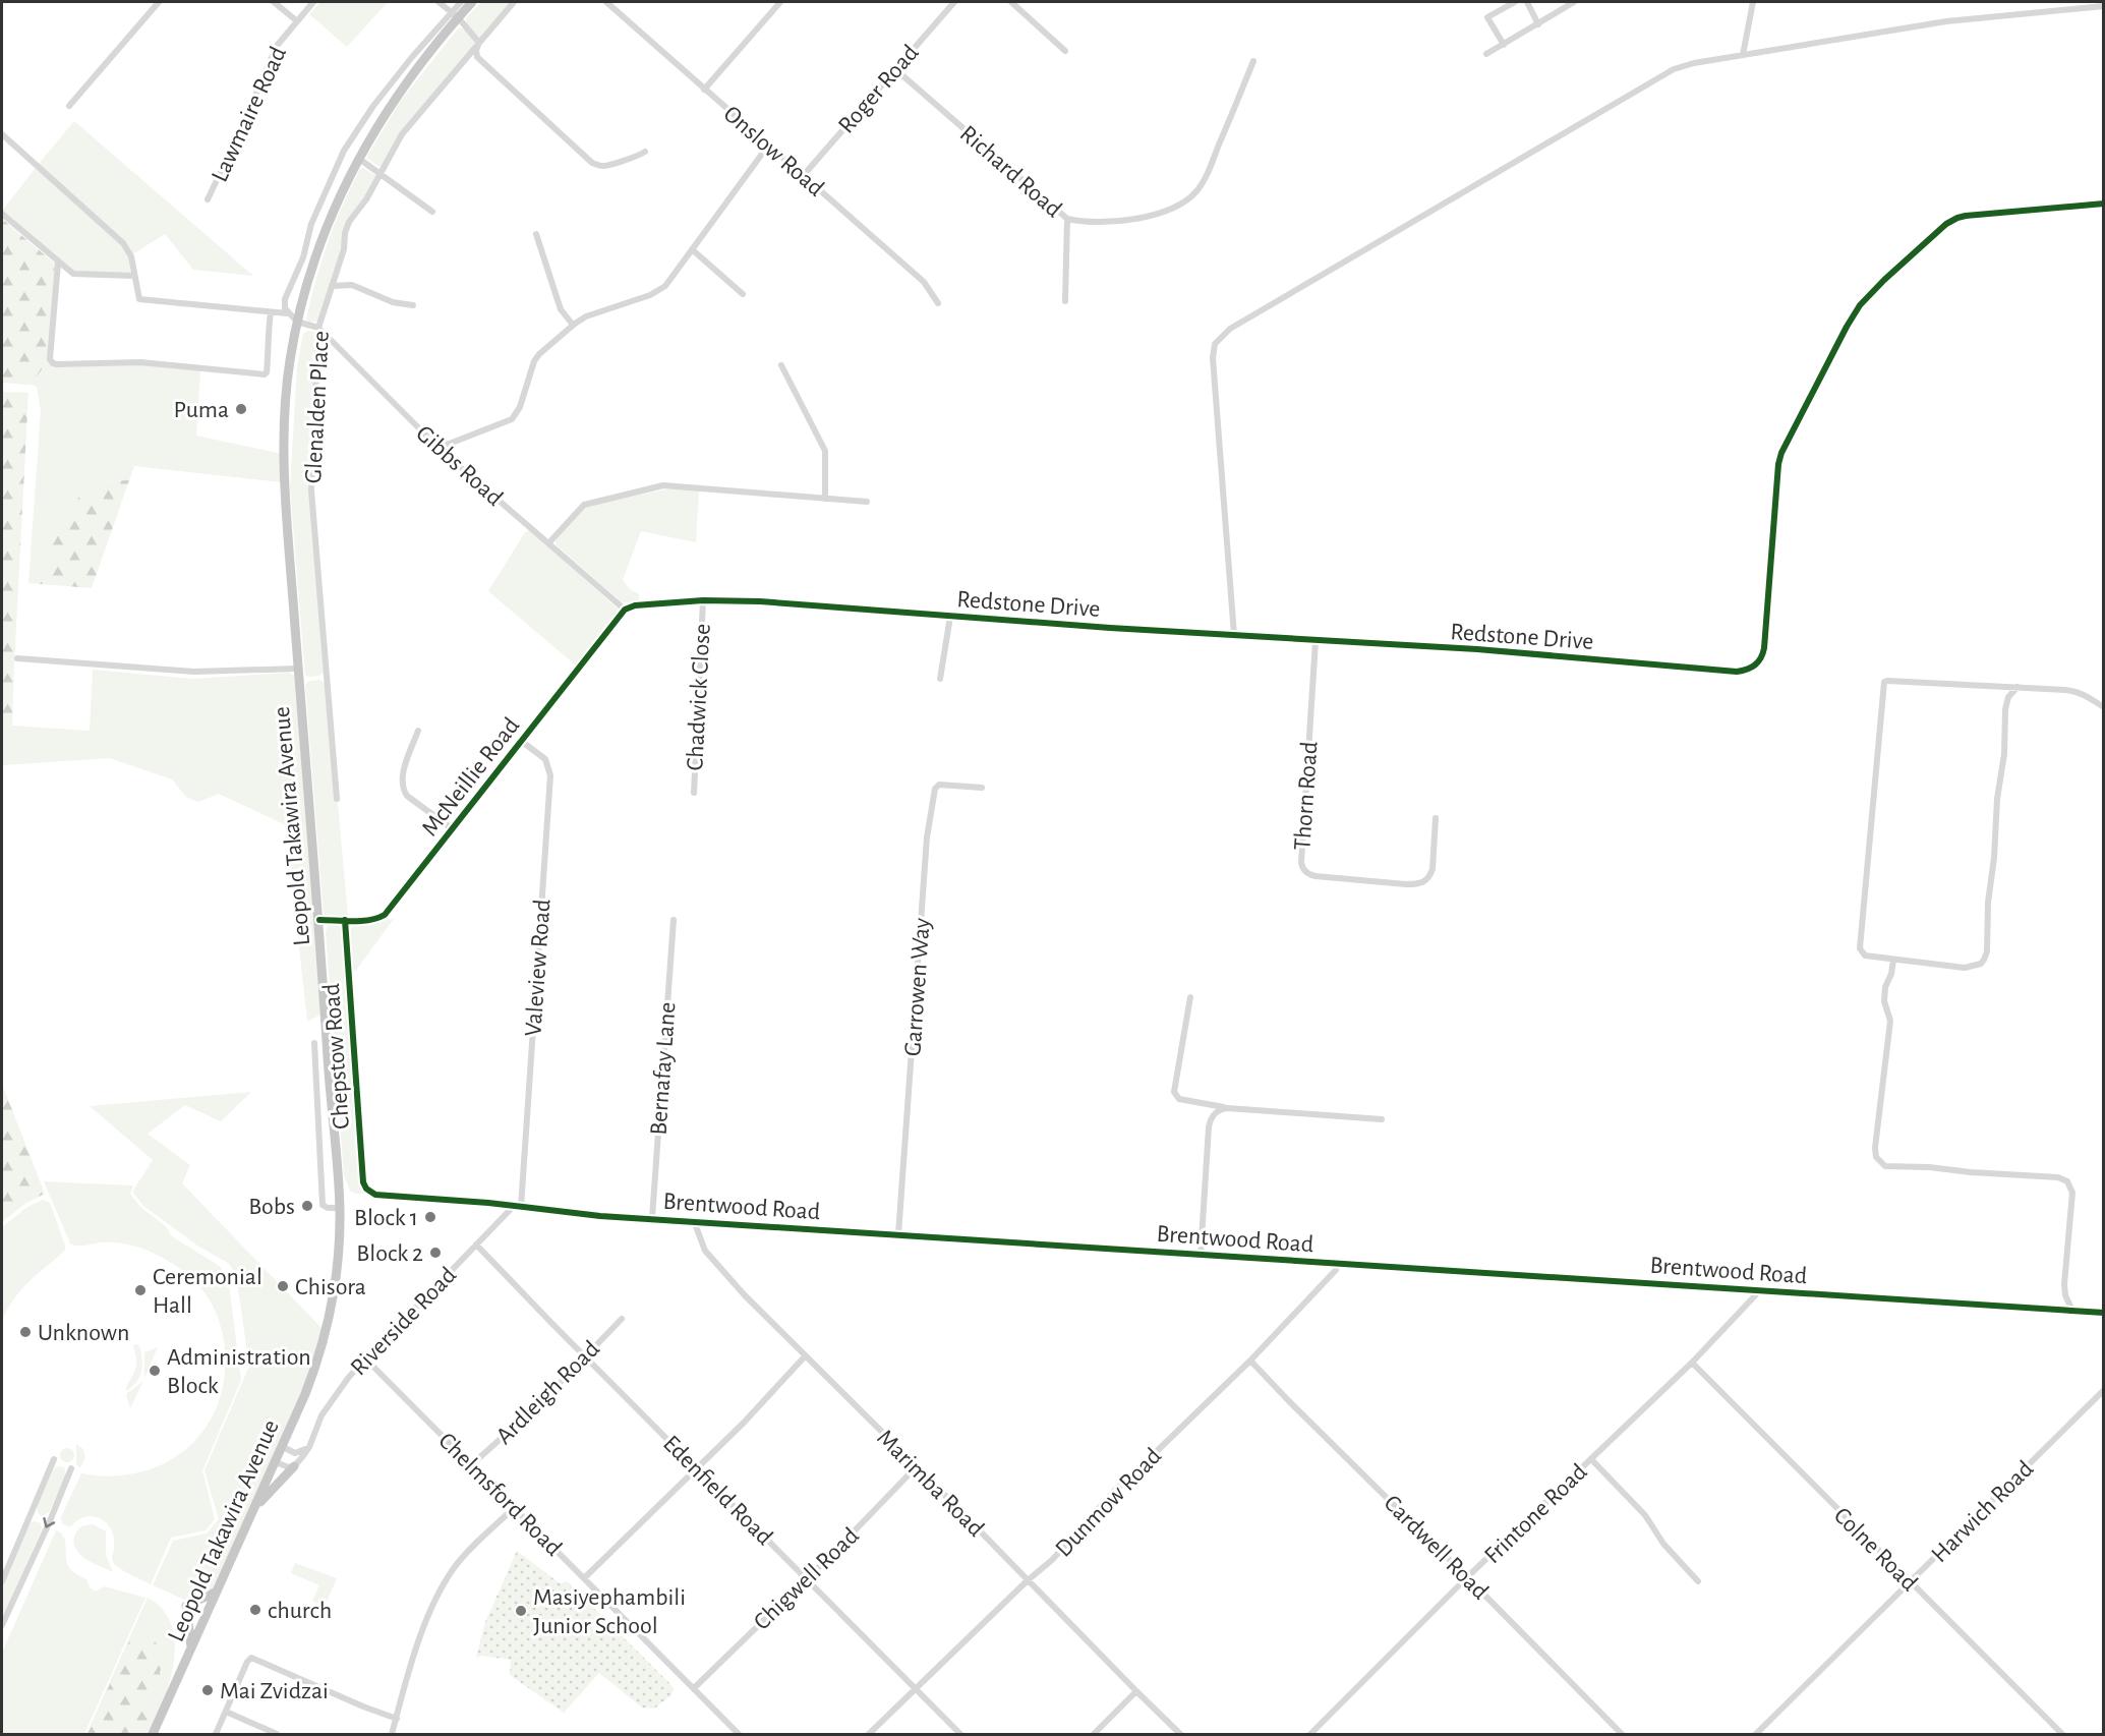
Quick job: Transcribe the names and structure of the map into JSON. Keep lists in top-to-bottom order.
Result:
{
  "streets": {
    "highway": ["Leopold Takawira Avenue"],
    "street": [
      "Roger Road",
      "Lawmaire Road",
      "Onslow Road",
      "Richard Road",
      "Glenalden Place",
      "Gibbs Road",
      "Redstone Drive",
      "Chadwick Close",
      "McNeillie Road",
      "Thorn Road",
      "Valeview Road",
      "Garrowen Way",
      "Chepstow Road",
      "Bernafay Lane",
      "Brentwood Road",
      "Riverside Road",
      "Ardleigh Road",
      "Marimba Road",
      "Edenfield Road",
      "Chelmsford Road",
      "Dunmow Road",
      "Harwich Road",
      "Frintone Road",
      "Cardwell Road",
      "Colne Road",
      "Chigwell Road"
    ]
  },
  "crossings": [
    ["Roger Road", "Onslow Road"],
    ["Roger Road", "Richard Road"],
    ["Glenalden Place", "Gibbs Road"],
    ["Gibbs Road", "Redstone Drive"],
    ["Gibbs Road", "McNeillie Road"],
    ["Gibbs Road", "Leopold Takawira Avenue"],
    ["Redstone Drive", "Chadwick Close"],
    ["Redstone Drive", "McNeillie Road"],
    ["Redstone Drive", "Thorn Road"],
    ["McNeillie Road", "Leopold Takawira Avenue"],
    ["McNeillie Road", "Valeview Road"],
    ["McNeillie Road", "Chepstow Road"],
    ["Valeview Road", "Brentwood Road"],
    ["Valeview Road", "Riverside Road"],
    ["Garrowen Way", "Brentwood Road"],
    ["Chepstow Road", "Brentwood Road"],
    ["Bernafay Lane", "Brentwood Road"],
    ["Brentwood Road", "Riverside Road"],
    ["Brentwood Road", "Marimba Road"],
    ["Brentwood Road", "Dunmow Road"],
    ["Brentwood Road", "Frintone Road"],
    ["Riverside Road", "Edenfield Road"],
    ["Riverside Road", "Chelmsford Road"],
    ["Ardleigh Road", "Edenfield Road"],
    ["Ardleigh Road", "Chelmsford Road"],
    ["Marimba Road", "Dunmow Road"],
    ["Marimba Road", "Chigwell Road"],
    ["Edenfield Road", "Dunmow Road"],
    ["Edenfield Road", "Chigwell Road"],
    ["Chelmsford Road", "Chigwell Road"],
    ["Dunmow Road", "Cardwell Road"],
    ["Harwich Road", "Colne Road"],
    ["Frintone Road", "Cardwell Road"],
    ["Frintone Road", "Colne Road"]
  ],
  "places": [
    "Puma",
    "Bobs",
    "Block 1",
    "Block 2",
    "Chisora",
    "Ceremonial Hall",
    "Unknown",
    "Administration Block",
    "church",
    "Masiyephambili Junior School",
    "Mai Zvidzai"
  ]
}
